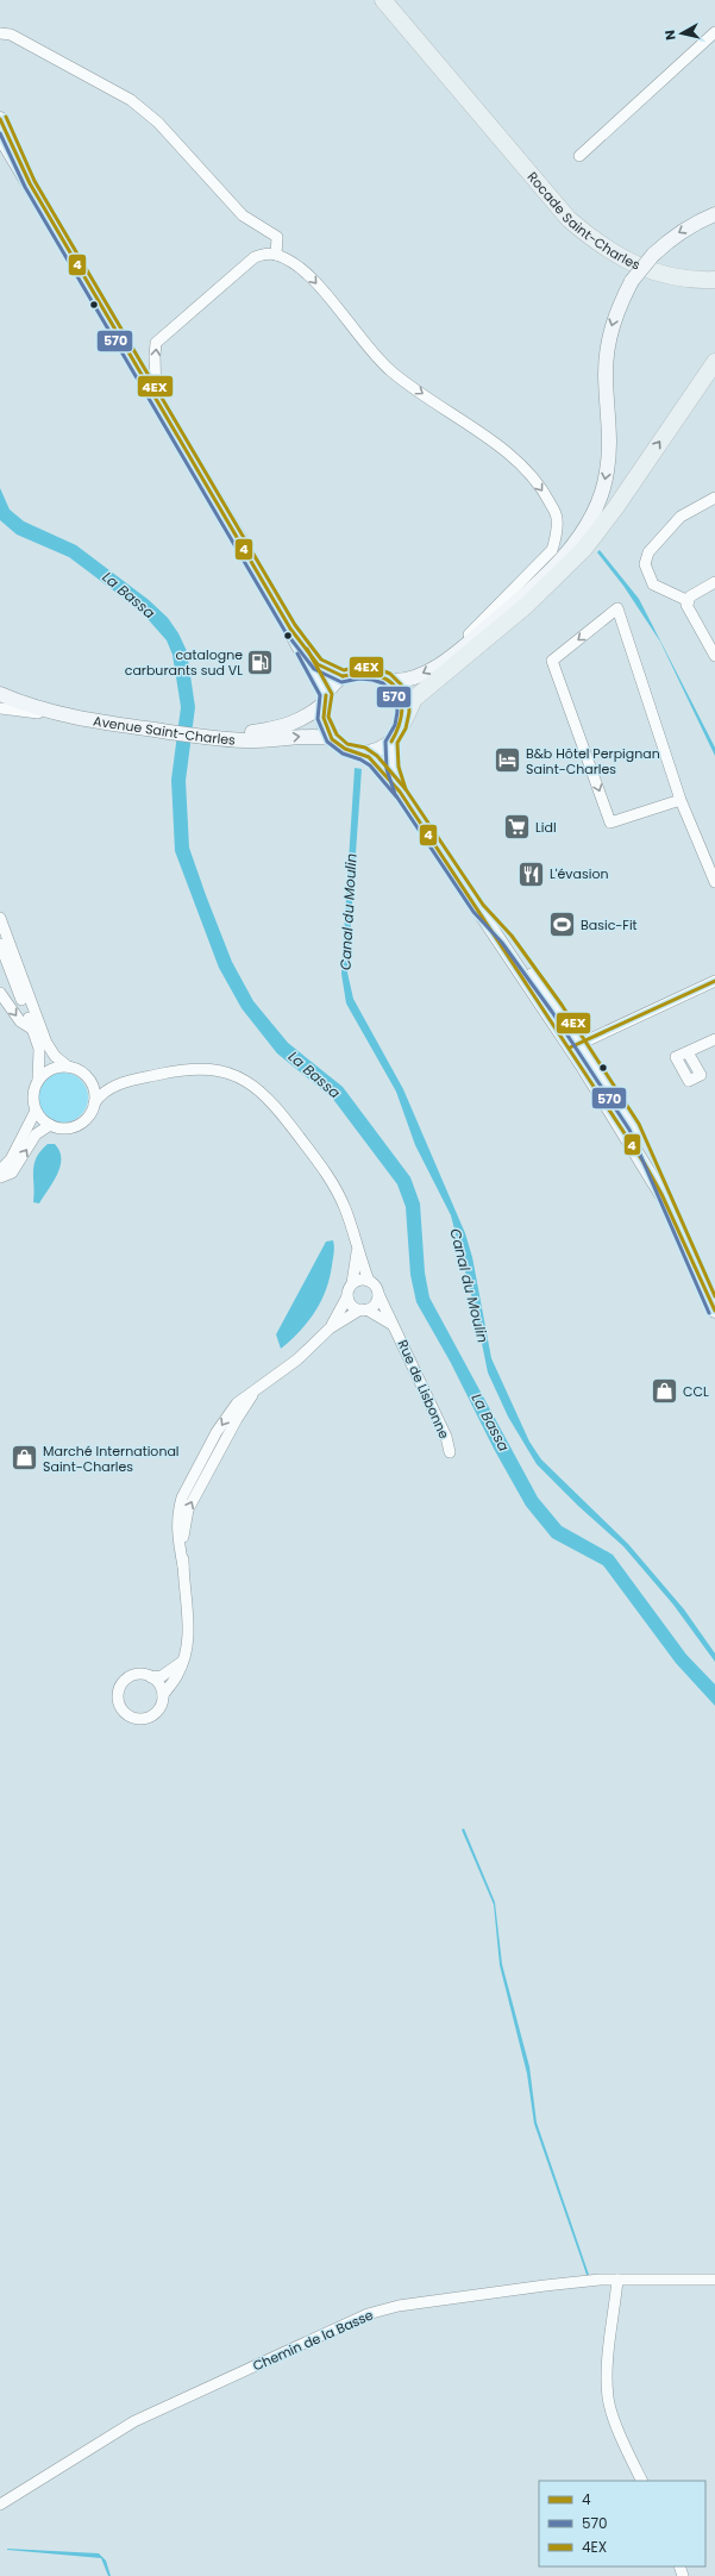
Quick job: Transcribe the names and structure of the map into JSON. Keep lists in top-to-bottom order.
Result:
{
  "streets": {
    "main road": ["Rocade Saint-Charles", "Avenue Saint-Charles"],
    "street": ["Rue de Lisbonne", "Chemin de la Basse"]
  },
  "water": ["La Bassa", "Canal du Moulin"],
  "places": {
    "fuel station": ["catalogne carburants sud VL"],
    "hotel": ["B&b Hôtel Perpignan Saint-Charles"],
    "supermarket": ["Lidl"],
    "restaurant": ["L'évasion"],
    "sports": ["Basic-Fit"],
    "shop": ["CCL", "Marché International Saint-Charles"]
  },
  "lines": ["transit line 4EX", "transit line 4", "transit line 570"],
  "legend": ["4", "570", "4EX"],
  "north": "left"
}
